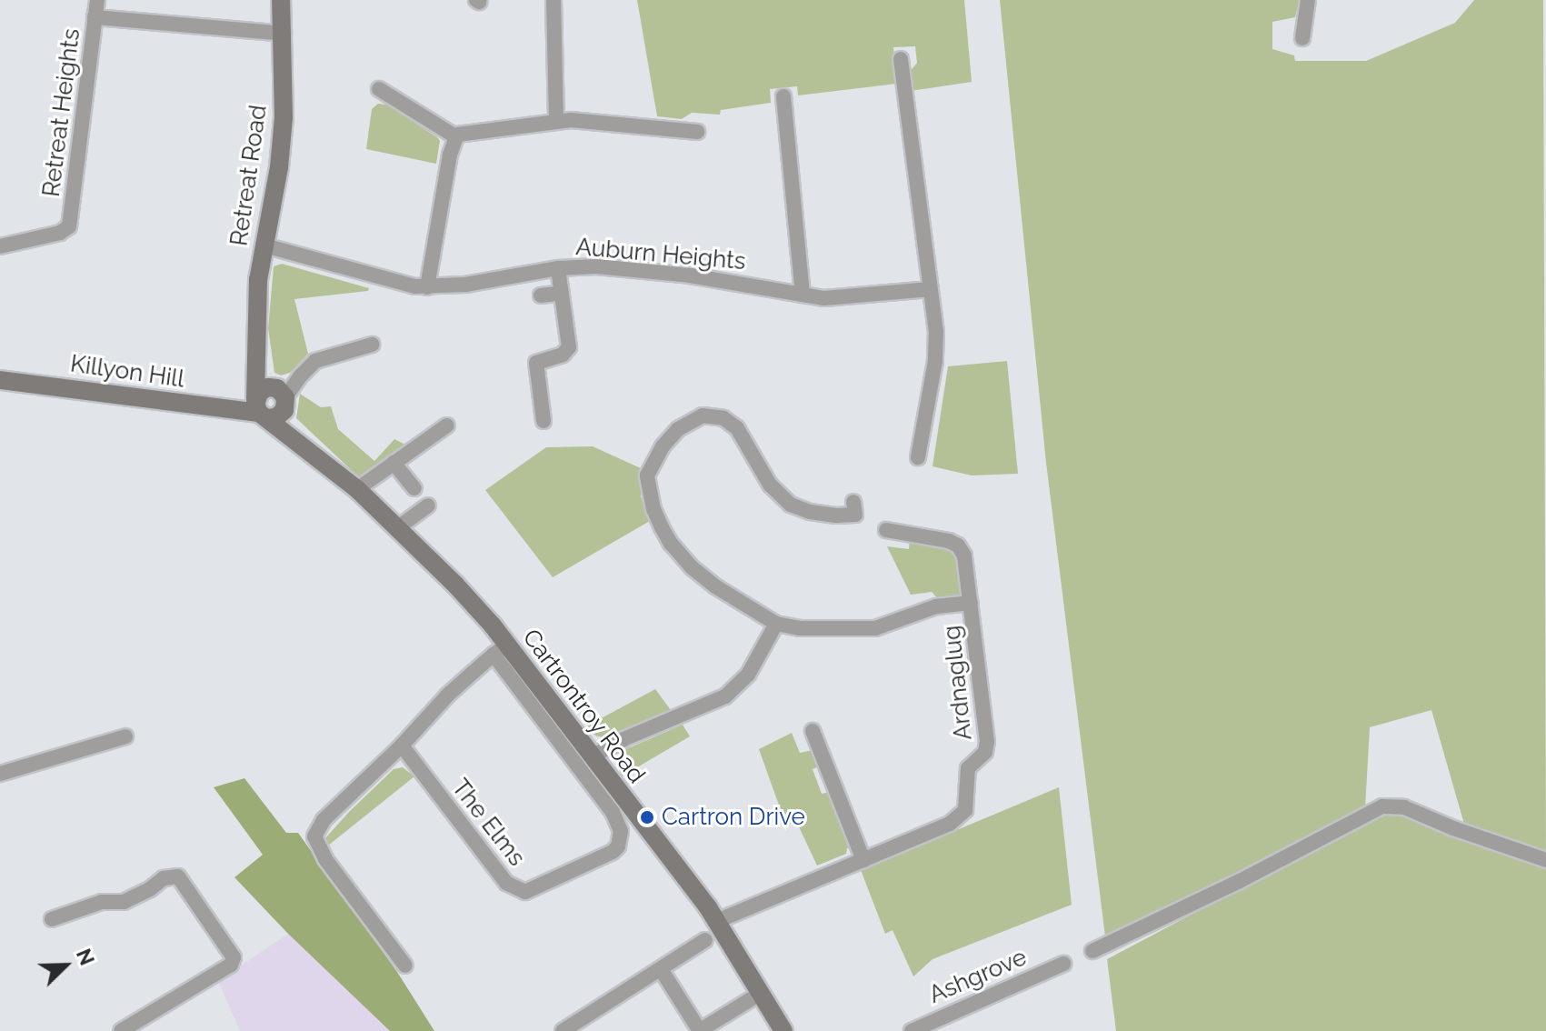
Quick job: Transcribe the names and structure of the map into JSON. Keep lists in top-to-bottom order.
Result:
{
  "streets": {
    "street": [
      "Retreat Heights",
      "Retreat Road",
      "Auburn Heights",
      "Killyon Hill",
      "Ardnaglug",
      "Cartrontroy Road",
      "The Elms",
      "Ashgrove"
    ]
  },
  "crossings": [
    ["Retreat Heights", "Retreat Road"],
    ["Retreat Road", "Auburn Heights"],
    ["Retreat Road", "Killyon Hill"],
    ["Retreat Road", "Cartrontroy Road"],
    ["Killyon Hill", "Cartrontroy Road"],
    ["Ardnaglug", "Cartrontroy Road"],
    ["Cartrontroy Road", "The Elms"]
  ],
  "places": ["Cartron Drive"],
  "north": "top right"
}
